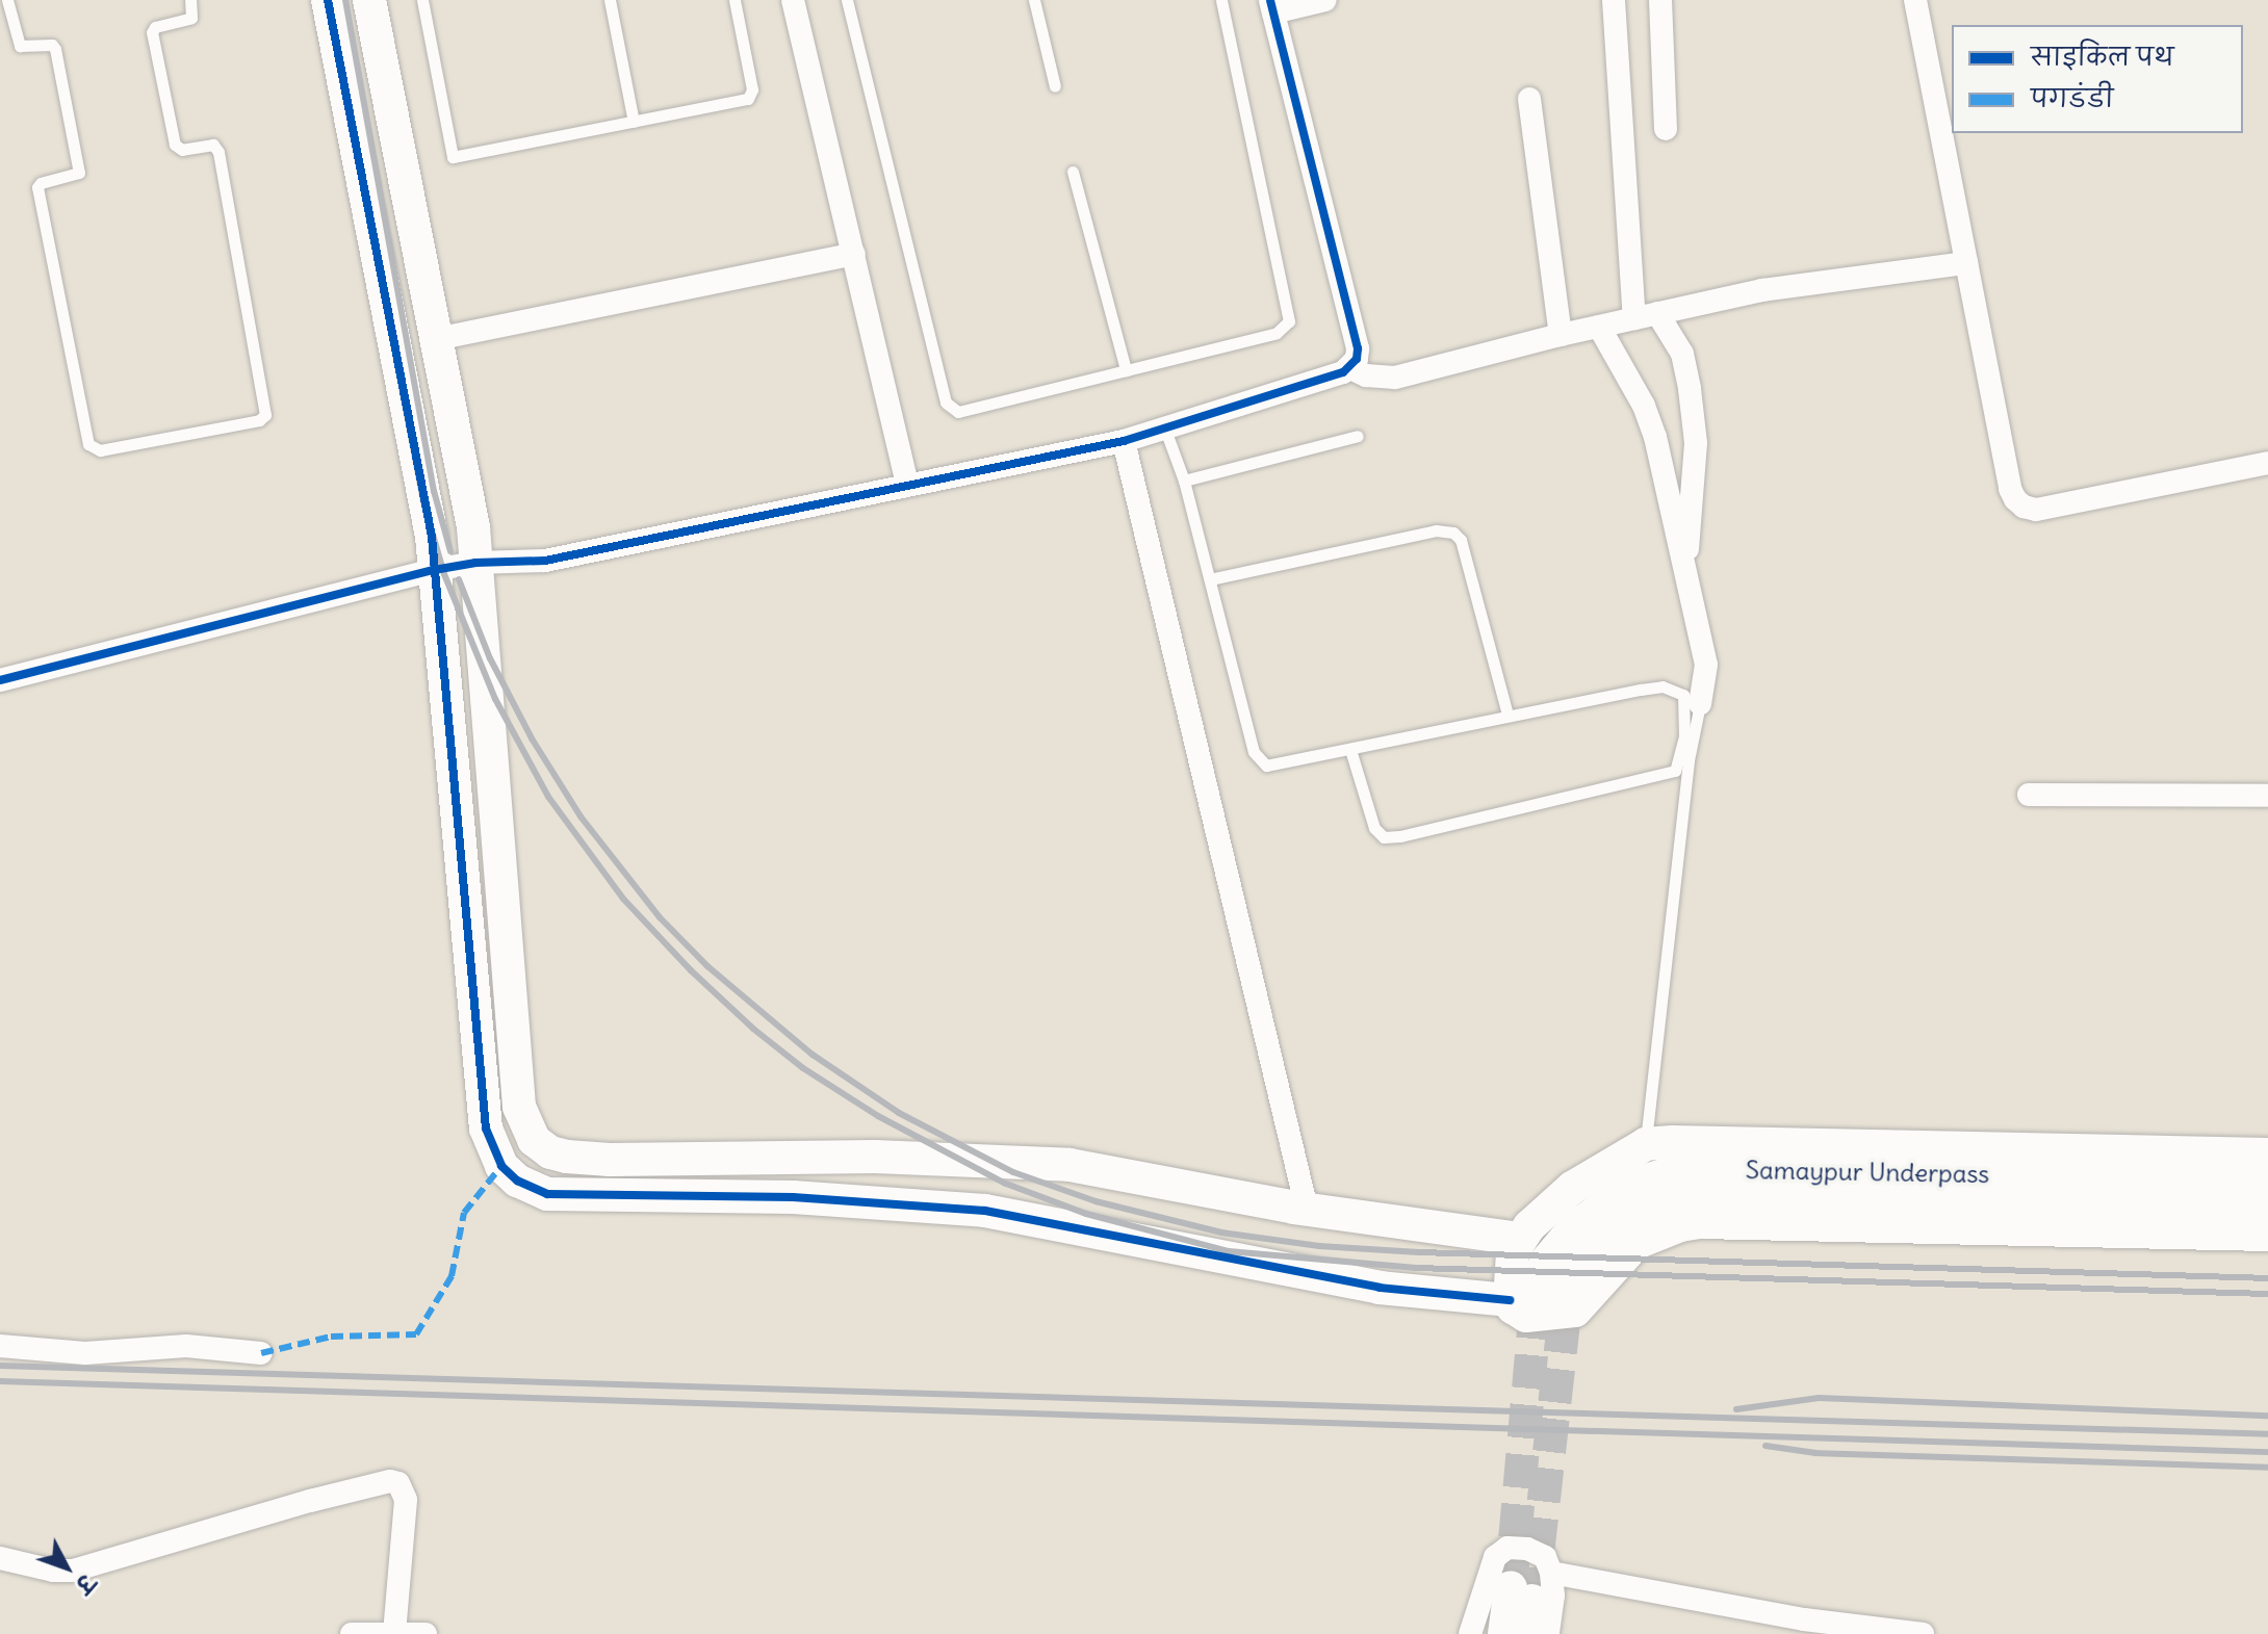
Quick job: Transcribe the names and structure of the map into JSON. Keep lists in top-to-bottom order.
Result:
{
  "streets": {
    "street": ["Samaypur Underpass"]
  },
  "legend": ["साइकिल पथ", "पगडंडी"],
  "north": "bottom right"
}
